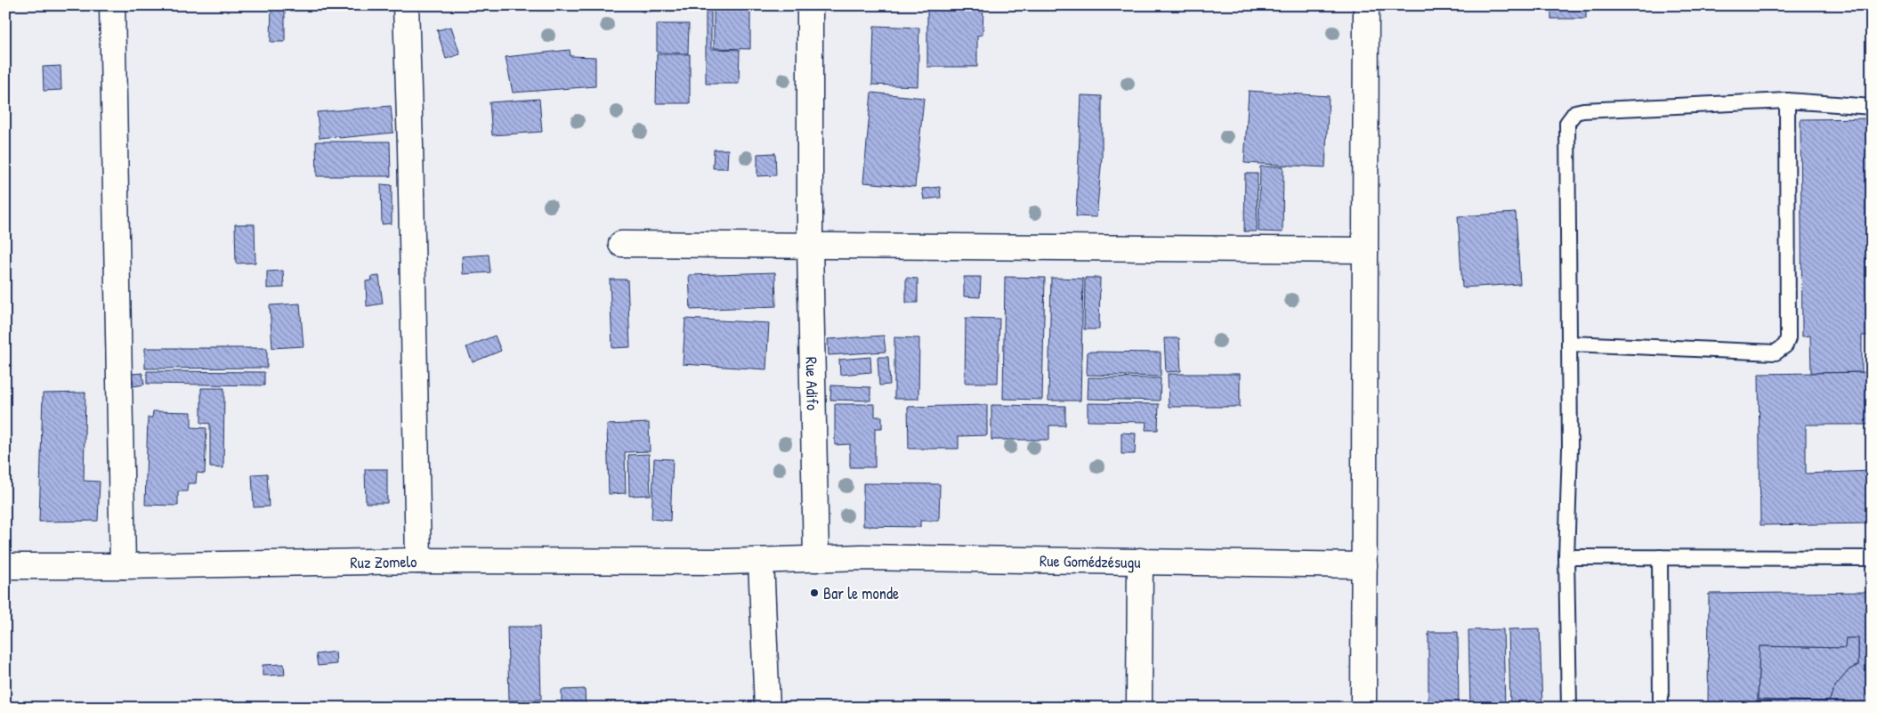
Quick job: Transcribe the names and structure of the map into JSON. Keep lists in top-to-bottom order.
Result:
{
  "streets": {
    "street": ["Rue Adifo", "Rue Gomédzésugu", "Ruz Zomelo"]
  },
  "crossings": [
    ["Rue Adifo", "Rue Gomédzésugu"]
  ],
  "places": ["Bar le monde"]
}
